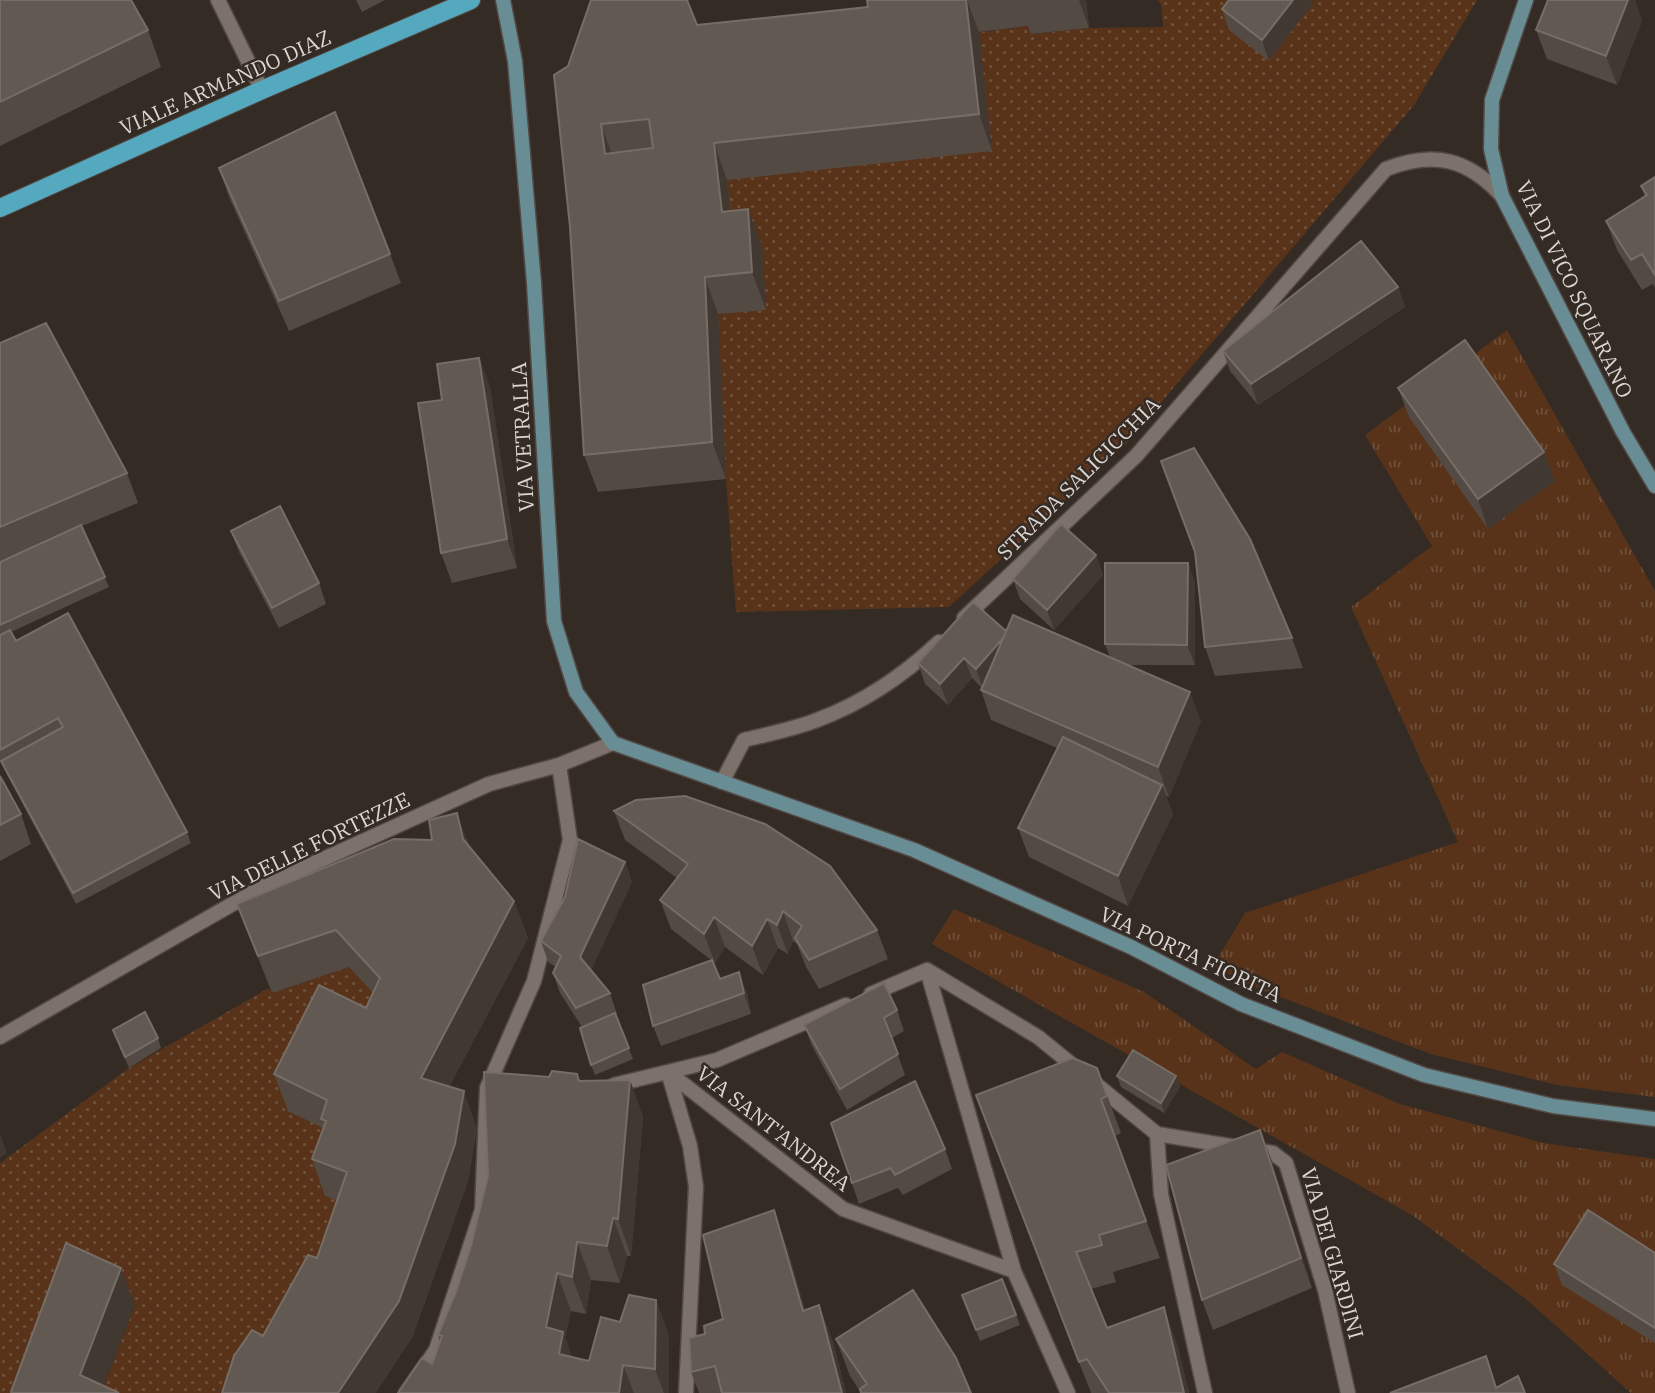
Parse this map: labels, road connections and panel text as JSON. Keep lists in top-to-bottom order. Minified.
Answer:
{"streets":{"main road":["VIALE ARMANDO DIAZ","VIA DI VICO SQUARANO","VIA VETRALLA","VIA PORTA FIORITA"],"street":["STRADA SALICICCHIA","VIA DELLE FORTEZZE","VIA SANT'ANDREA","VIA DEI GIARDINI"]},"crossings":[["VIA DI VICO SQUARANO","STRADA SALICICCHIA"],["VIA VETRALLA","VIA DELLE FORTEZZE"],["STRADA SALICICCHIA","VIA PORTA FIORITA"]]}
